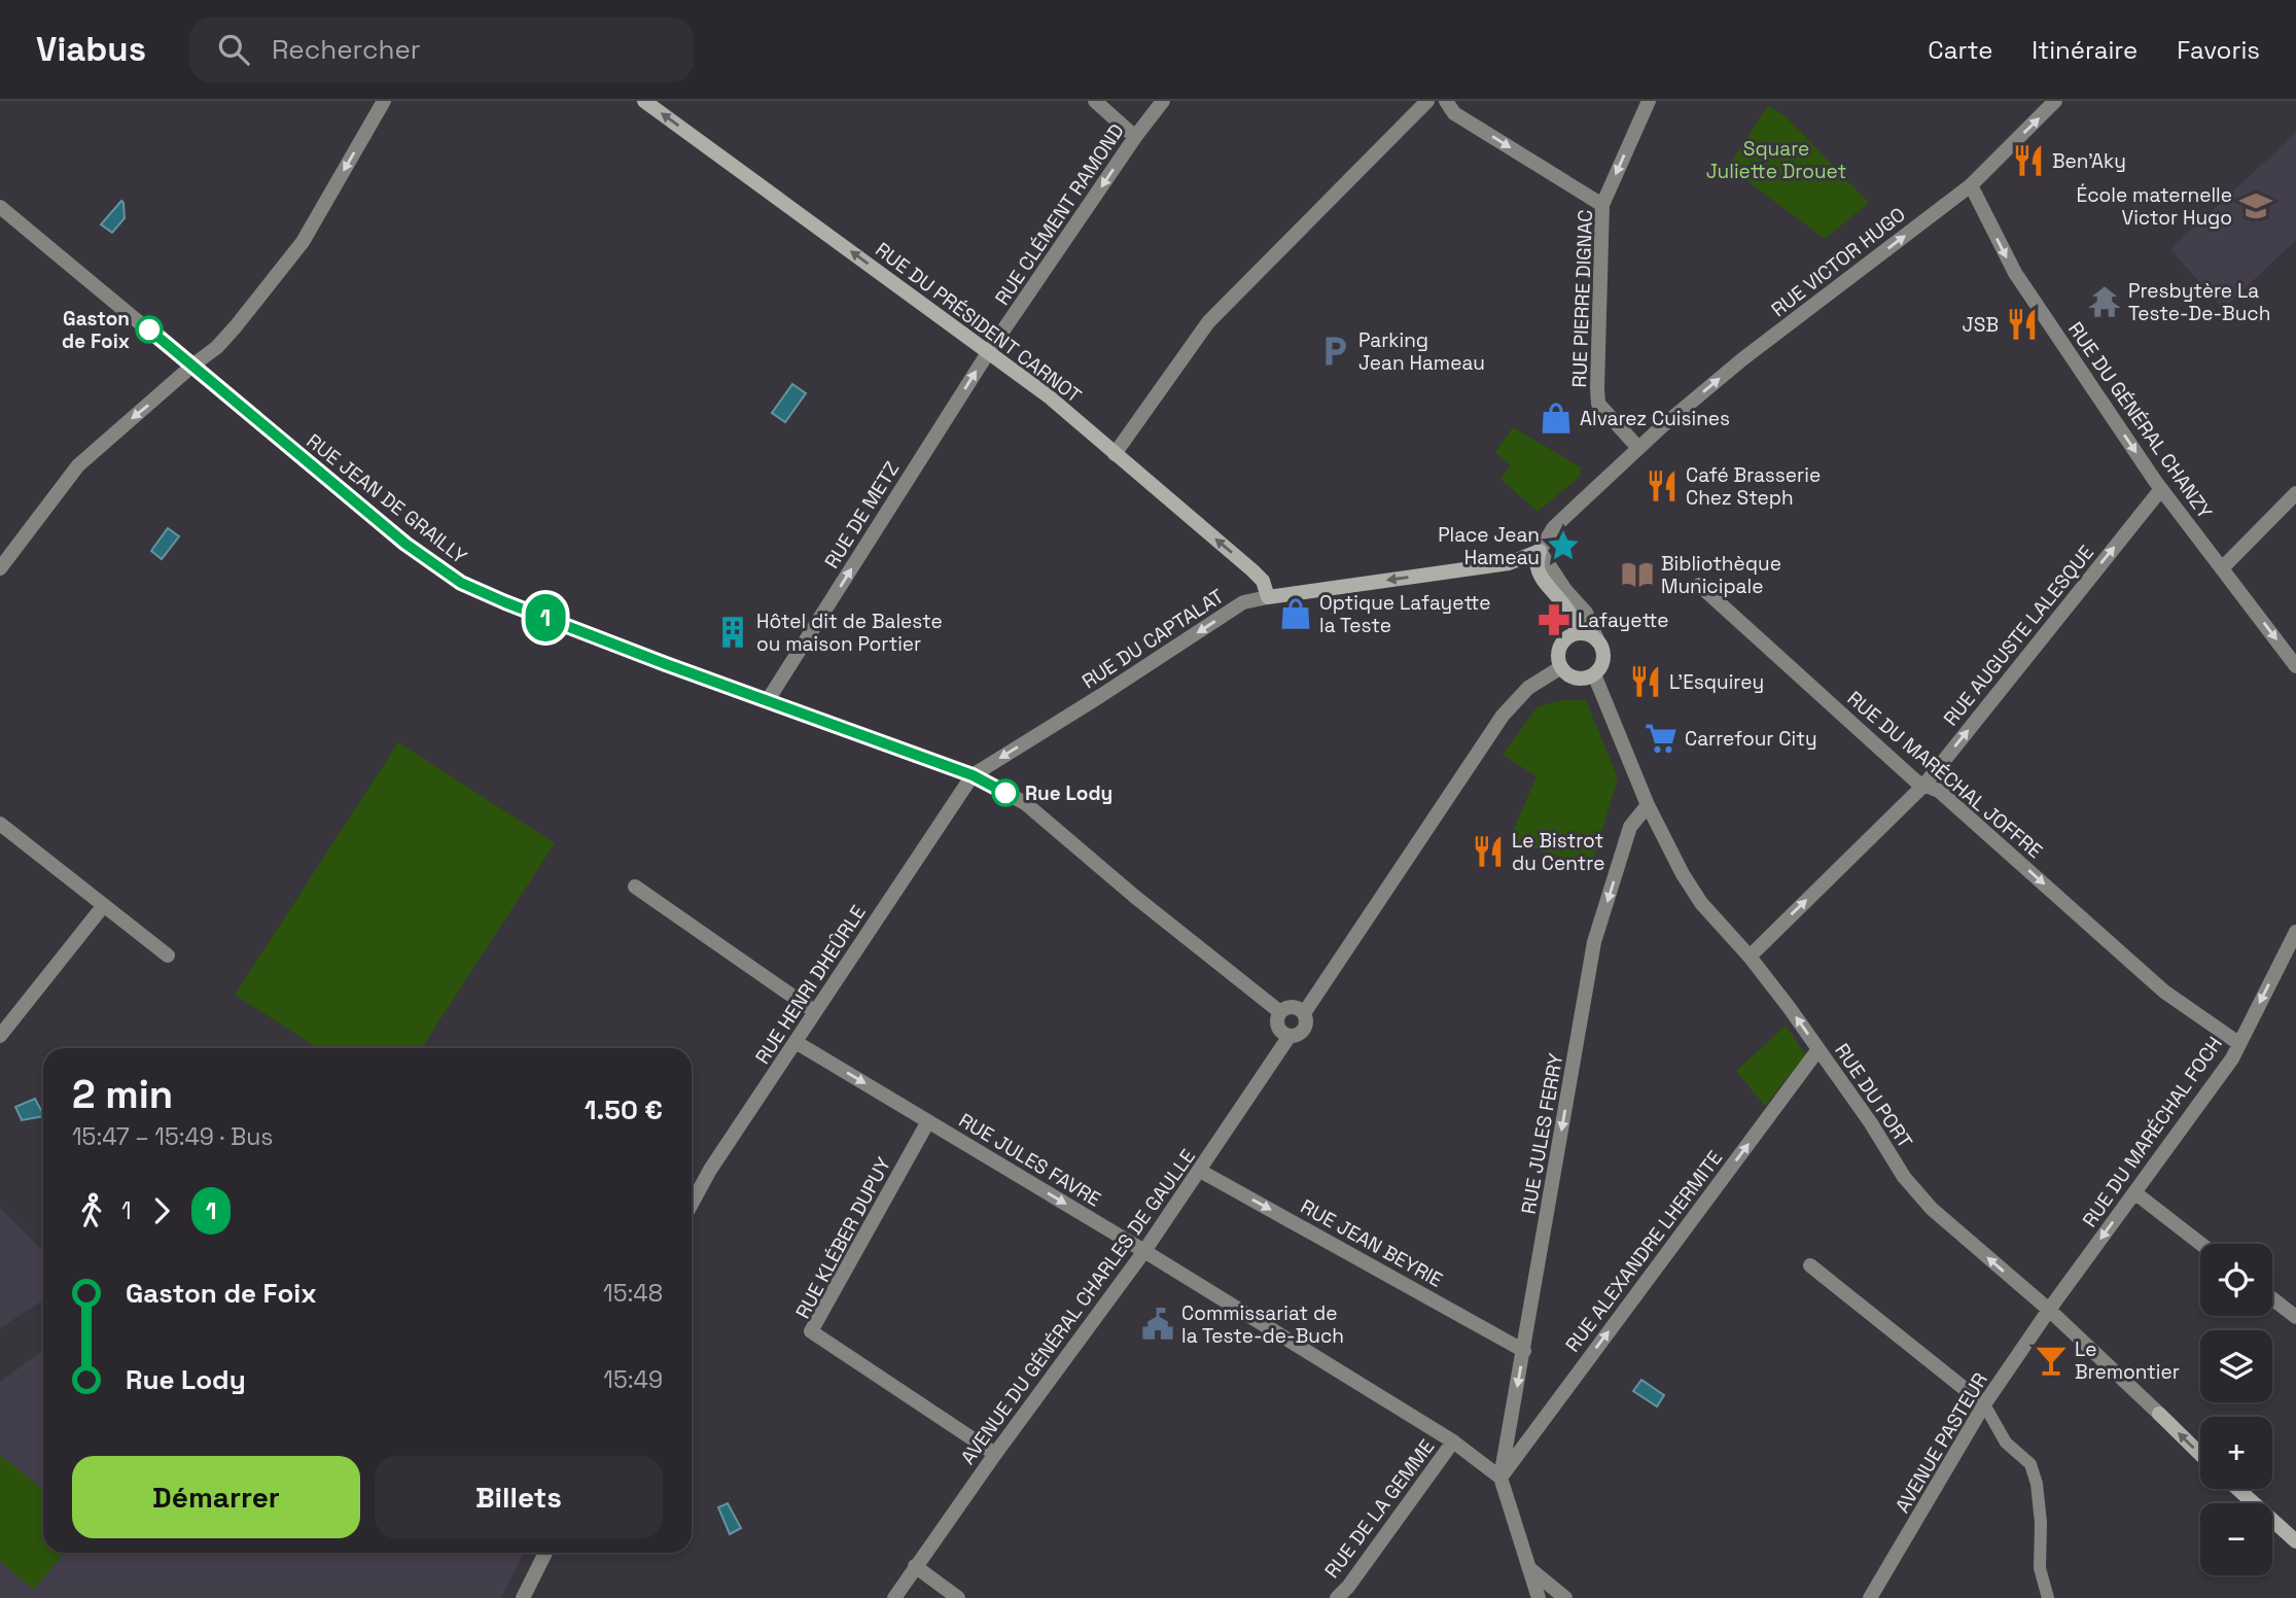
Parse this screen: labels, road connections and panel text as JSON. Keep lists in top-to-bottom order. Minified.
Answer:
{"streets":{"main road":["RUE DU PRÉSIDENT CARNOT","RUE DU CAPTALAT","RUE DU PORT"],"street":["RUE CLÉMENT RAMOND","RUE VICTOR HUGO","RUE PIERRE DIGNAC","RUE DU GÉNÉRAL CHANZY","RUE JEAN DE GRAILLY","RUE DE METZ","RUE AUGUSTE LALESQUE","RUE DU MARÉCHAL JOFFRE","RUE HENRI DHEÛRLE","RUE DU MARÉCHAL FOCH","RUE JULES FERRY","RUE JULES FAVRE","RUE KLÉBER DUPUY","RUE JEAN BEYRIE","RUE ALEXANDRE LHERMITE","AVENUE DU GÉNÉRAL CHARLES DE GAULLE","AVENUE PASTEUR","RUE DE LA GEMME"]},"crossings":[["RUE CLÉMENT RAMOND","RUE DU PRÉSIDENT CARNOT"],["RUE CLÉMENT RAMOND","RUE DE METZ"],["RUE VICTOR HUGO","RUE PIERRE DIGNAC"],["RUE VICTOR HUGO","RUE DU GÉNÉRAL CHANZY"],["RUE DU PRÉSIDENT CARNOT","RUE DE METZ"],["RUE DU PRÉSIDENT CARNOT","RUE DU CAPTALAT"],["RUE DU GÉNÉRAL CHANZY","RUE AUGUSTE LALESQUE"],["RUE JEAN DE GRAILLY","RUE DE METZ"],["RUE JEAN DE GRAILLY","RUE DU CAPTALAT"],["RUE JEAN DE GRAILLY","RUE HENRI DHEÛRLE"],["RUE AUGUSTE LALESQUE","RUE DU MARÉCHAL JOFFRE"],["RUE AUGUSTE LALESQUE","RUE DU PORT"],["RUE DU CAPTALAT","RUE HENRI DHEÛRLE"],["RUE DU MARÉCHAL JOFFRE","RUE DU MARÉCHAL FOCH"],["RUE HENRI DHEÛRLE","RUE JULES FAVRE"],["RUE DU PORT","RUE DU MARÉCHAL FOCH"],["RUE DU PORT","RUE JULES FERRY"],["RUE DU PORT","RUE ALEXANDRE LHERMITE"],["RUE DU PORT","AVENUE PASTEUR"],["RUE DU MARÉCHAL FOCH","AVENUE PASTEUR"],["RUE JULES FERRY","RUE JULES FAVRE"],["RUE JULES FERRY","RUE JEAN BEYRIE"],["RUE JULES FERRY","RUE ALEXANDRE LHERMITE"],["RUE JULES FAVRE","RUE KLÉBER DUPUY"],["RUE JULES FAVRE","RUE ALEXANDRE LHERMITE"],["RUE JULES FAVRE","AVENUE DU GÉNÉRAL CHARLES DE GAULLE"],["RUE JULES FAVRE","RUE DE LA GEMME"],["RUE KLÉBER DUPUY","AVENUE DU GÉNÉRAL CHARLES DE GAULLE"],["RUE JEAN BEYRIE","AVENUE DU GÉNÉRAL CHARLES DE GAULLE"]],"one_way":["RUE CLÉMENT RAMOND","RUE VICTOR HUGO","RUE DU PRÉSIDENT CARNOT","RUE DU GÉNÉRAL CHANZY","RUE DE METZ","RUE AUGUSTE LALESQUE","RUE DU CAPTALAT","RUE DU MARÉCHAL JOFFRE","RUE DU MARÉCHAL FOCH","RUE JULES FERRY","RUE JULES FAVRE","RUE JEAN BEYRIE","RUE ALEXANDRE LHERMITE"],"parks":["Square Juliette Drouet"],"places":{"restaurant":["Ben'Aky","JSB","Café Brasserie Chez Steph","L'Esquirey","Le Bistrot du Centre"],"school or university":["École maternelle Victor Hugo"],"temple":["Presbytère La Teste-De-Buch"],"other":["Gaston de Foix","Rue Lody"],"parking":["Parking Jean Hameau"],"shop":["Alvarez Cuisines","Optique Lafayette la Teste"],"place":["Place Jean Hameau"],"library":["Bibliothèque Municipale"],"pharmacy":["Lafayette"],"building":["Hôtel dit de Baleste ou maison Portier"],"supermarket":["Carrefour City"],"public building":["Commissariat de la Teste-de-Buch"],"bar":["Le Bremontier"]},"lines":["bus line 1"],"page":{"header":"Viabus","search":"Rechercher","nav":["Carte","Itinéraire","Favoris"],"on_map":"1","heading":["2 min","15:47 – 15:49 · Bus","1.50 €"],"legs":["1","1"],"map_buttons":["+","−"],"list":[{"name":"Gaston de Foix","value":"15:48"},{"name":"Rue Lody","value":"15:49"}],"buttons":["Démarrer","Billets"]}}
